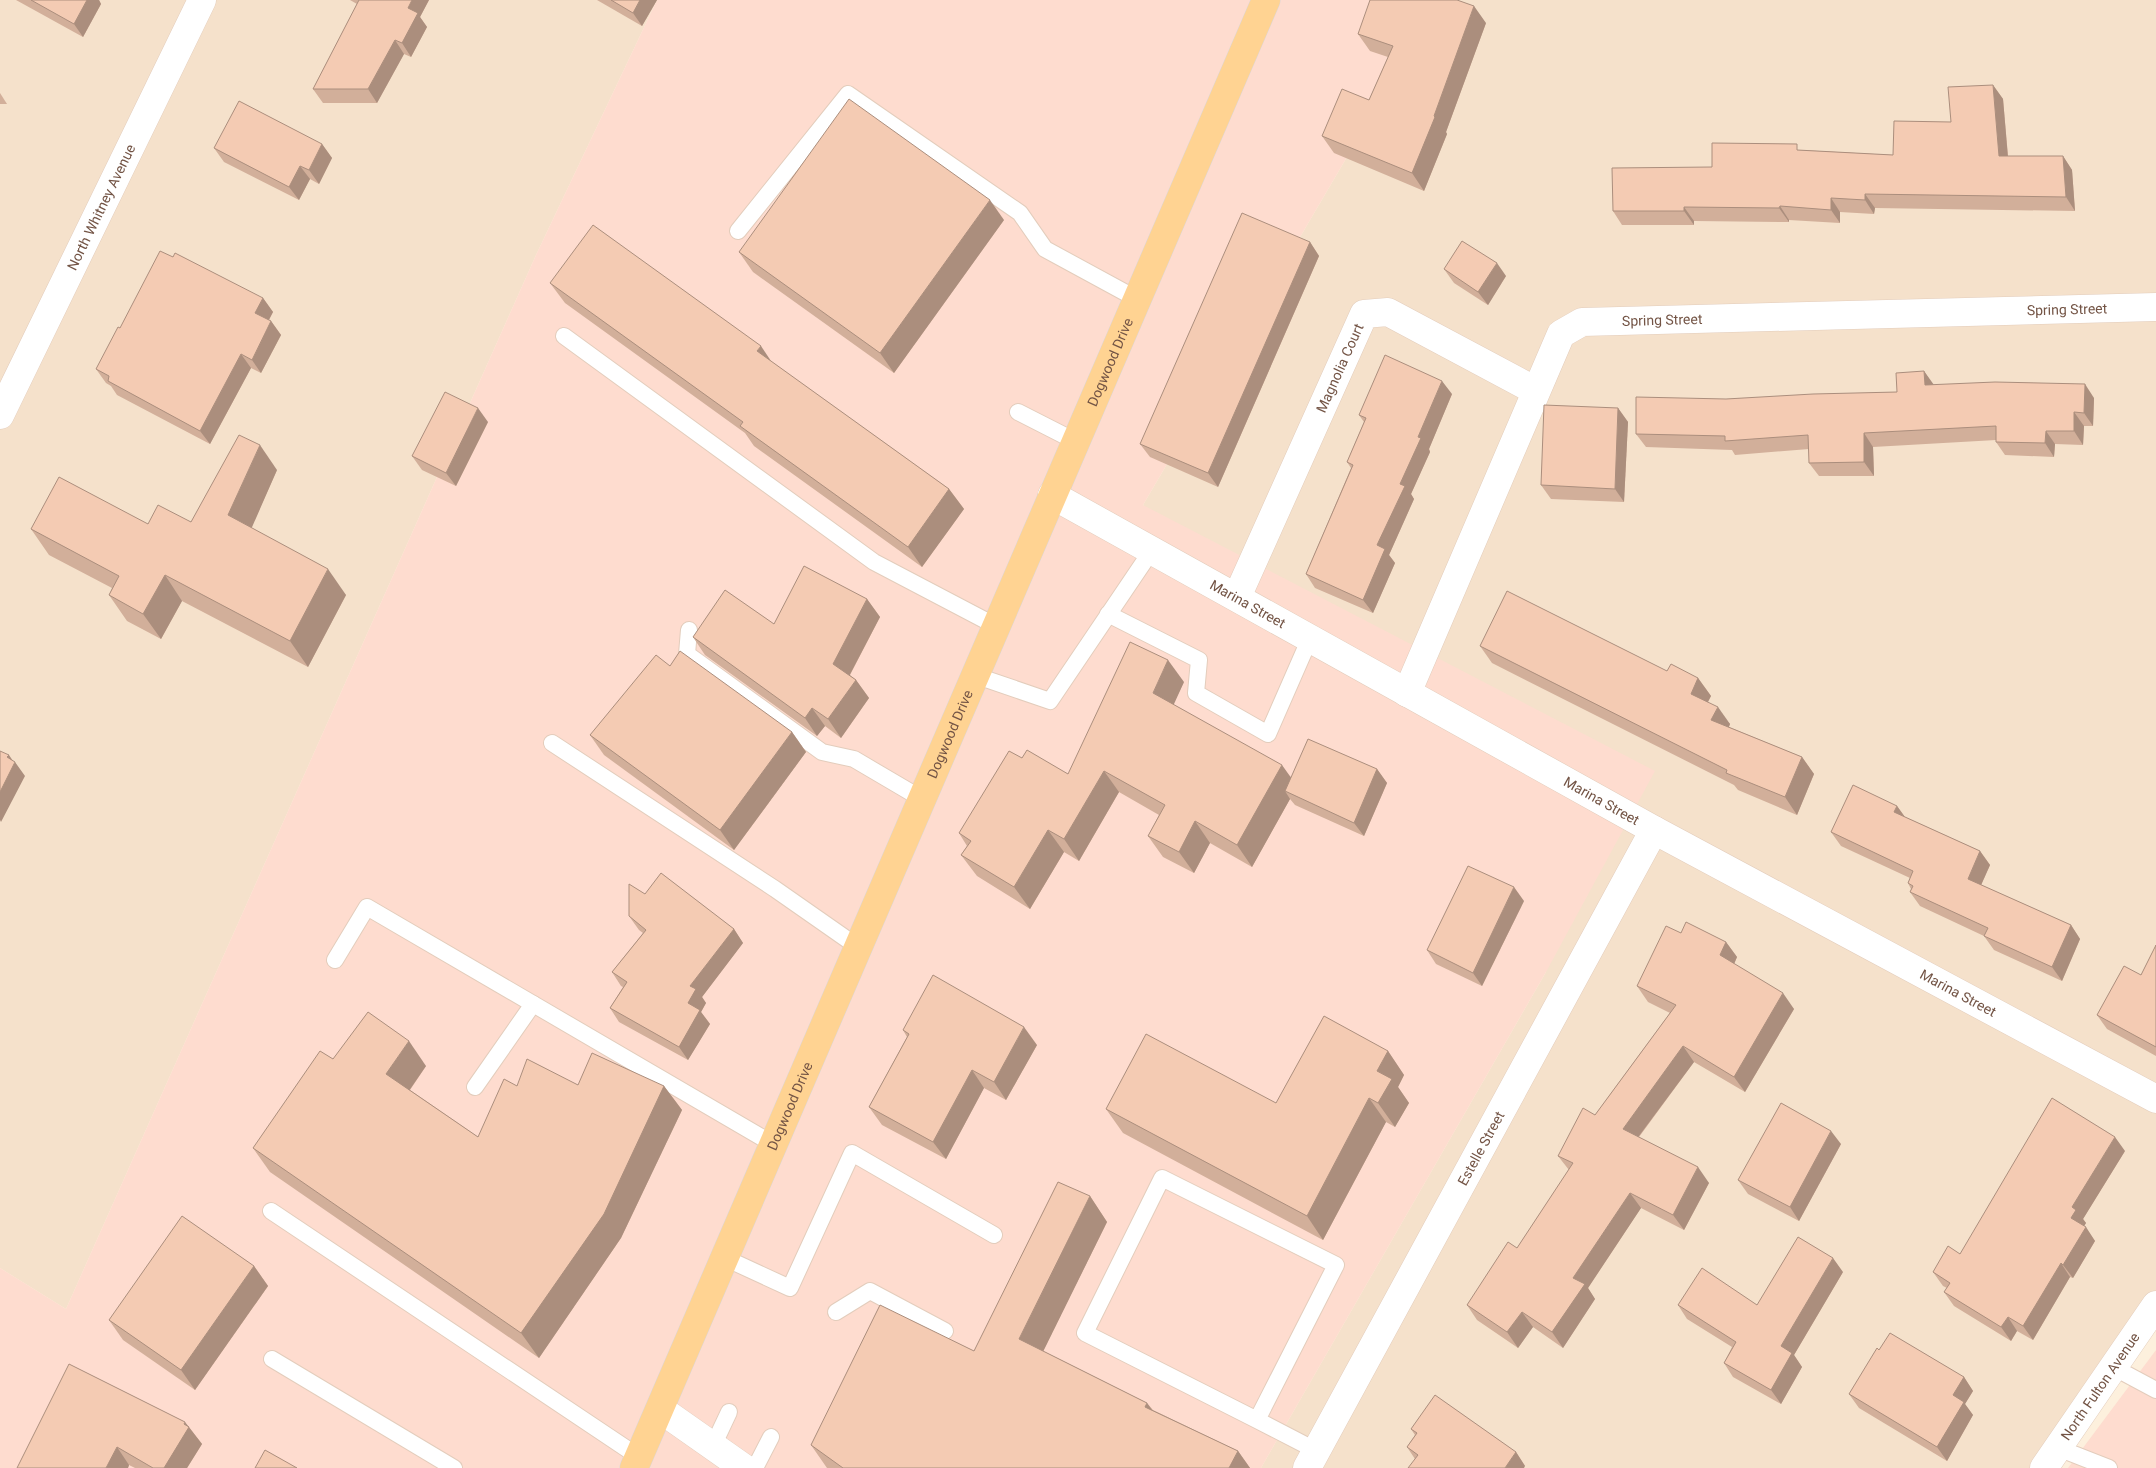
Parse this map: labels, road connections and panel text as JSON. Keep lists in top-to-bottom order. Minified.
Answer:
{"streets":{"main road":["Dogwood Drive"],"street":["North Whitney Avenue","Spring Street","Magnolia Court","Marina Street","Estelle Street","North Fulton Avenue"]},"crossings":[["Spring Street","Magnolia Court"],["Spring Street","Marina Street"],["Dogwood Drive","Marina Street"],["Magnolia Court","Marina Street"],["Marina Street","Estelle Street"]]}
